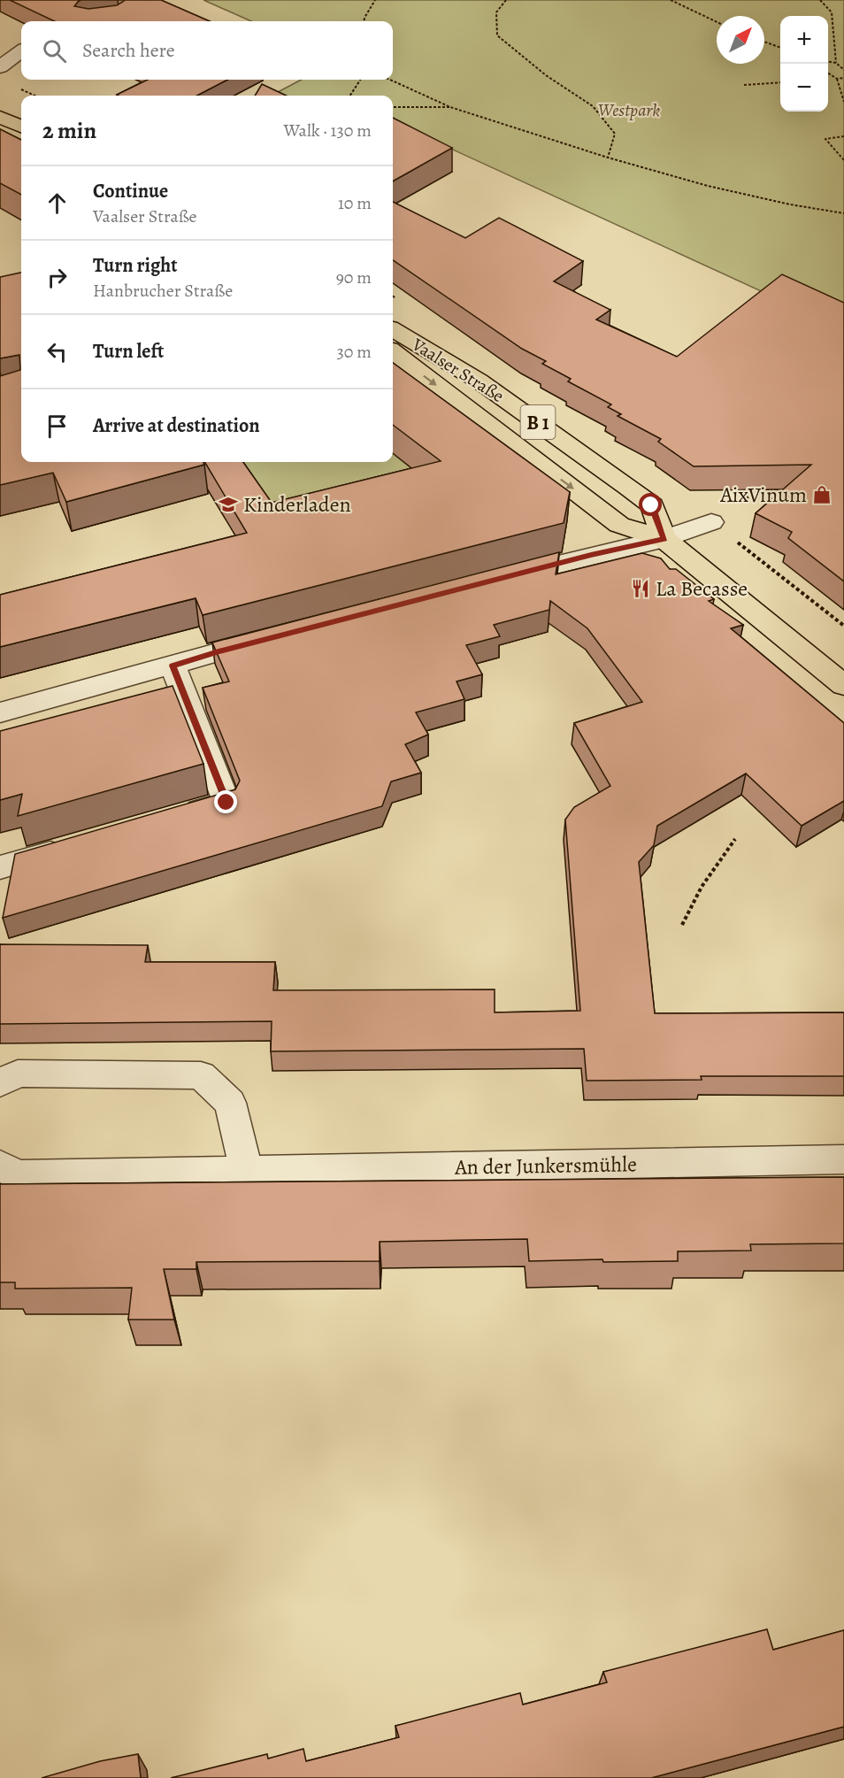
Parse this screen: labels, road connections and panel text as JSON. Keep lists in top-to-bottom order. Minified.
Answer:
{"streets":{"main road":["Vaalser Straße","B 1"],"street":["An der Junkersmühle"]},"parks":["Westpark"],"places":{"shop":["AixVinum"],"school or university":["Kinderladen"],"restaurant":["La Becasse"]},"north":"top right","page":{"map_buttons":["+","−"],"search":"Search here","heading":["2 min","Walk · 130 m"],"list":[["Continue","Vaalser Straße","10 m"],["Turn right","Hanbrucher Straße","90 m"],["Turn left","30 m"],"Arrive at destination"]}}
